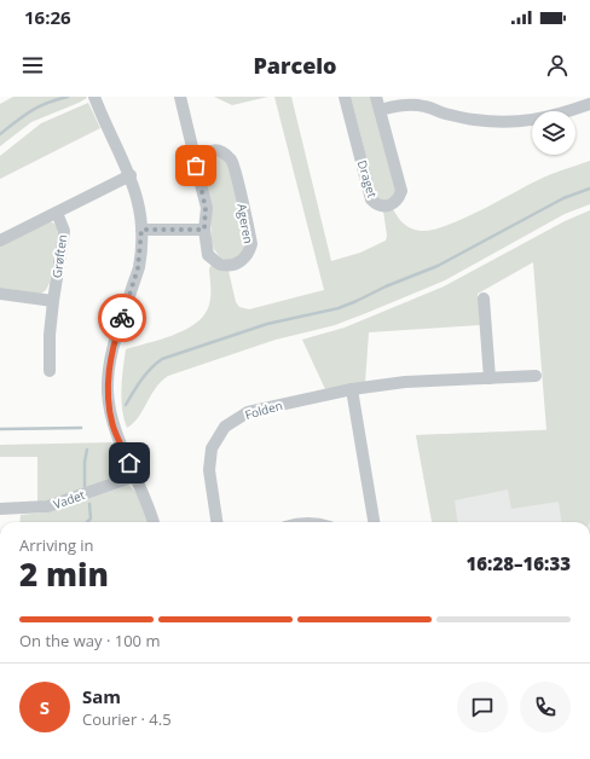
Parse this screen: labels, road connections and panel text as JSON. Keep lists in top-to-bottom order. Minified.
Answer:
{"streets":{"street":["Draget","Ageren","Grøften","Folden","Vadet"]},"page":{"status":"16:26","header":"Parcelo","heading":["2 min","Arriving in","16:28–16:33"],"panel":["Sam","Courier · 4.5"],"bar":"On the way · 100 m","round":"S"}}
